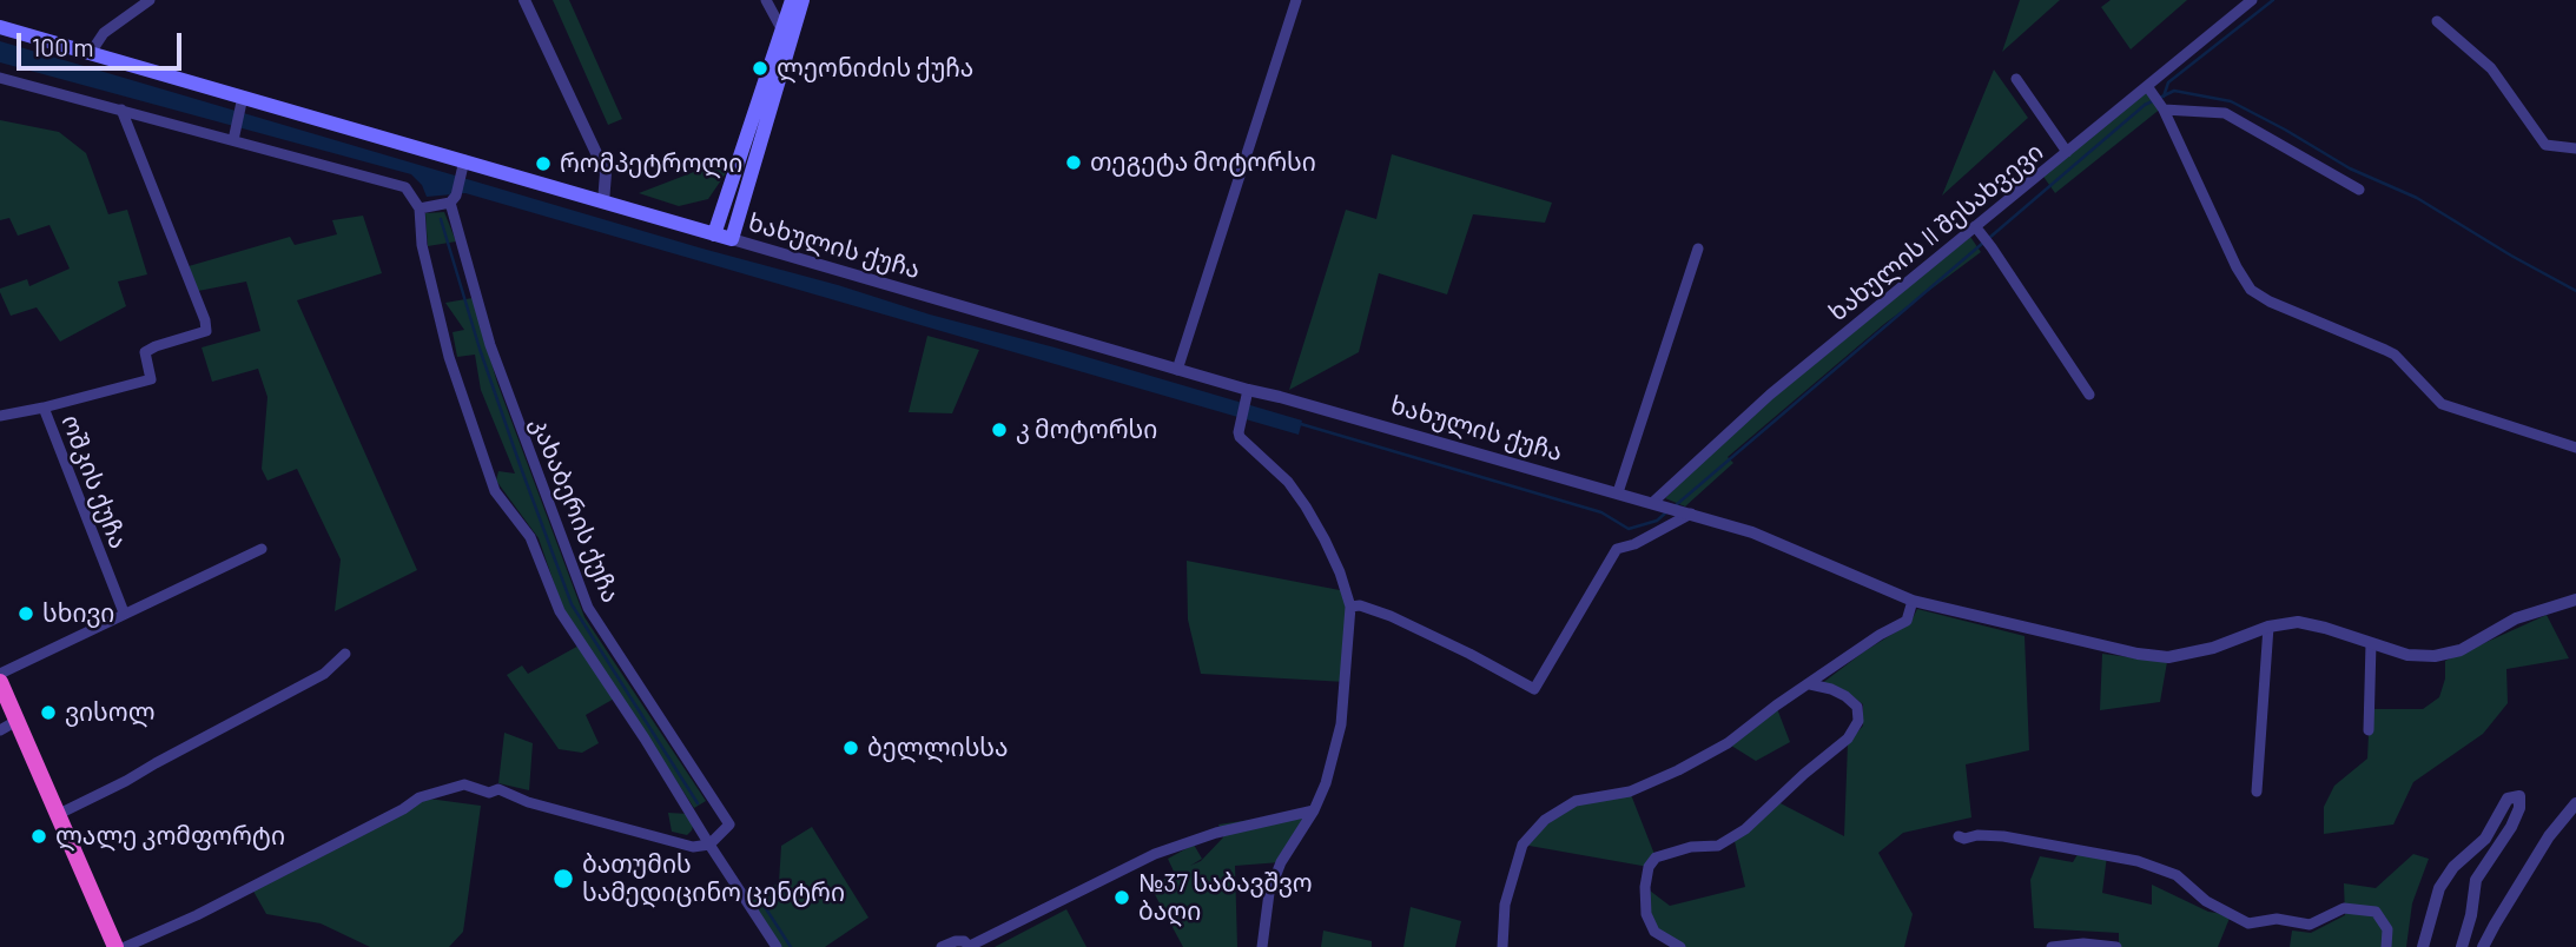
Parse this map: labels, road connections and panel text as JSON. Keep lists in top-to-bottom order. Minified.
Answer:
{"streets":{"main road":["ხახულის ქუჩა"],"street":["ხახულის II შესახვევი","ოშკის ქუჩა","კახაბერის ქუჩა"]},"crossings":[["ხახულის II შესახვევი","ხახულის ქუჩა"]],"places":["ლეონიძის ქუჩა","თეგეტა მოტორსი","რომპეტროლი","კ მოტორსი","სხივი","ვისოლ","ბელლისსა","ლალე კომფორტი","ბათუმის სამედიცინო ცენტრი","№37 საბავშვო ბაღი"],"scale_bar":"100 m"}
